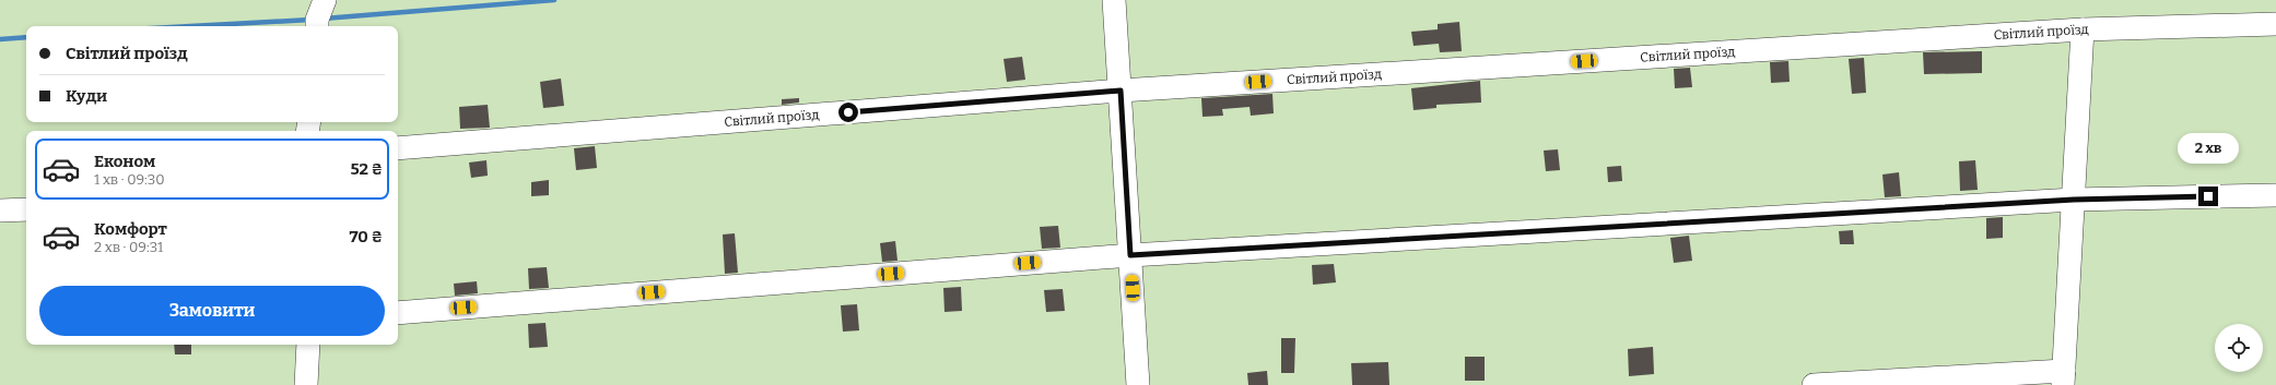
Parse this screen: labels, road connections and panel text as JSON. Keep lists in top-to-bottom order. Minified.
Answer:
{"streets":{"street":["Світлий проїзд"]},"page":{"banner":["Світлий проїзд","Куди"],"bubble":"2 хв","list":[{"name":"Економ","note":"1 хв · 09:30","value":"52 ₴"},{"name":"Комфорт","note":"2 хв · 09:31","value":"70 ₴"}],"buttons":"Замовити"}}
